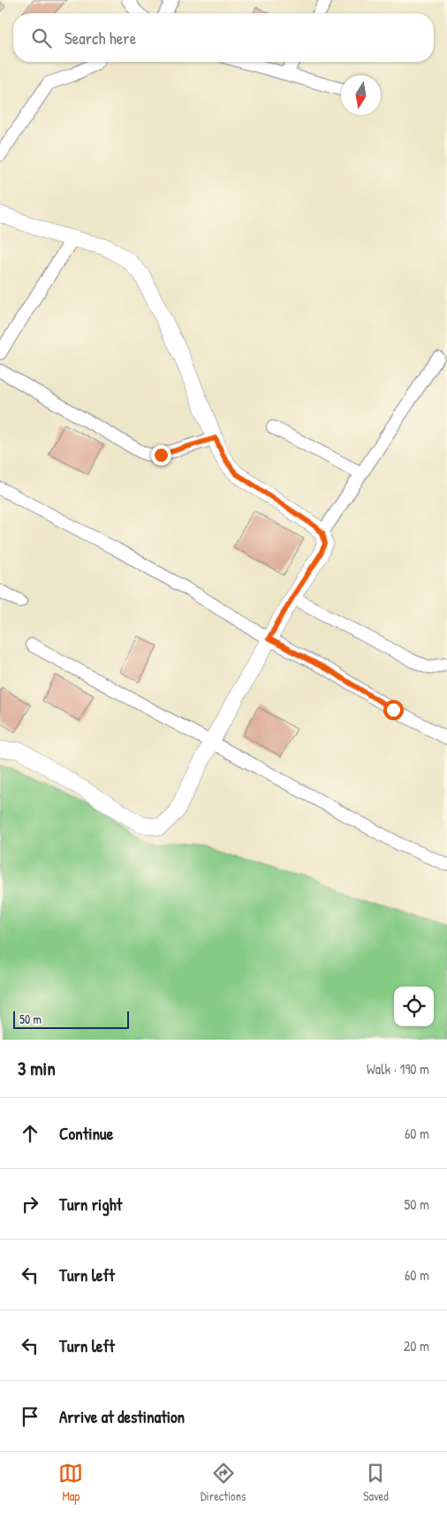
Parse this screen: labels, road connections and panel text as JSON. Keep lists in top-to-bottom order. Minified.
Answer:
{"scale_bar":"50 m","north":"bottom","page":{"search":"Search here","scale":"50 m","heading":["3 min","Walk · 190 m"],"list":[["Continue","60 m"],["Turn right","50 m"],["Turn left","60 m"],["Turn left","20 m"],"Arrive at destination"],"nav":["Map","Directions","Saved"]}}
